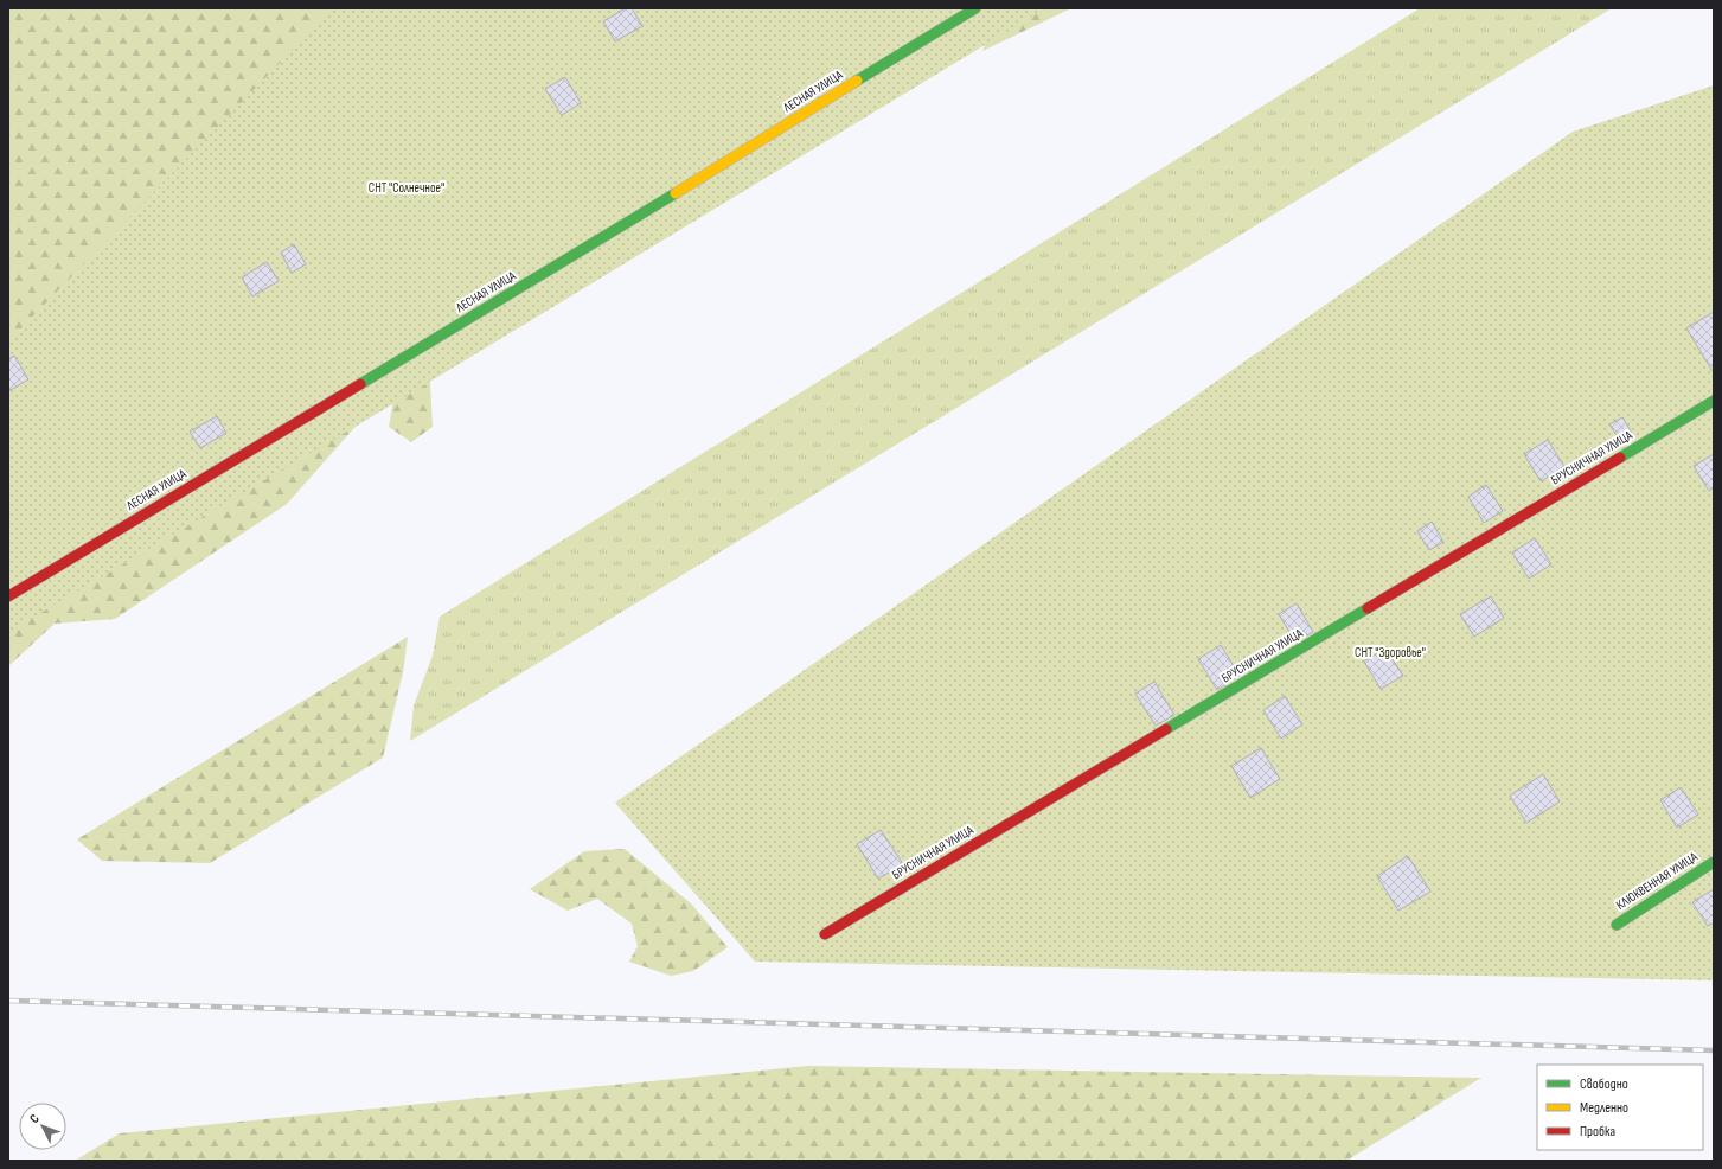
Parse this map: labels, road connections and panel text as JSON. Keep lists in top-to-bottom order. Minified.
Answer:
{"streets":{"street":["ЛЕСНАЯ УЛИЦА","БРУСНИЧНАЯ УЛИЦА","КЛЮКВЕННАЯ УЛИЦА"]},"parks":["СНТ \"Солнечное\"","СНТ \"Здоровье\""],"legend":["Свободно","Медленно","Пробка"],"north":"top left"}
